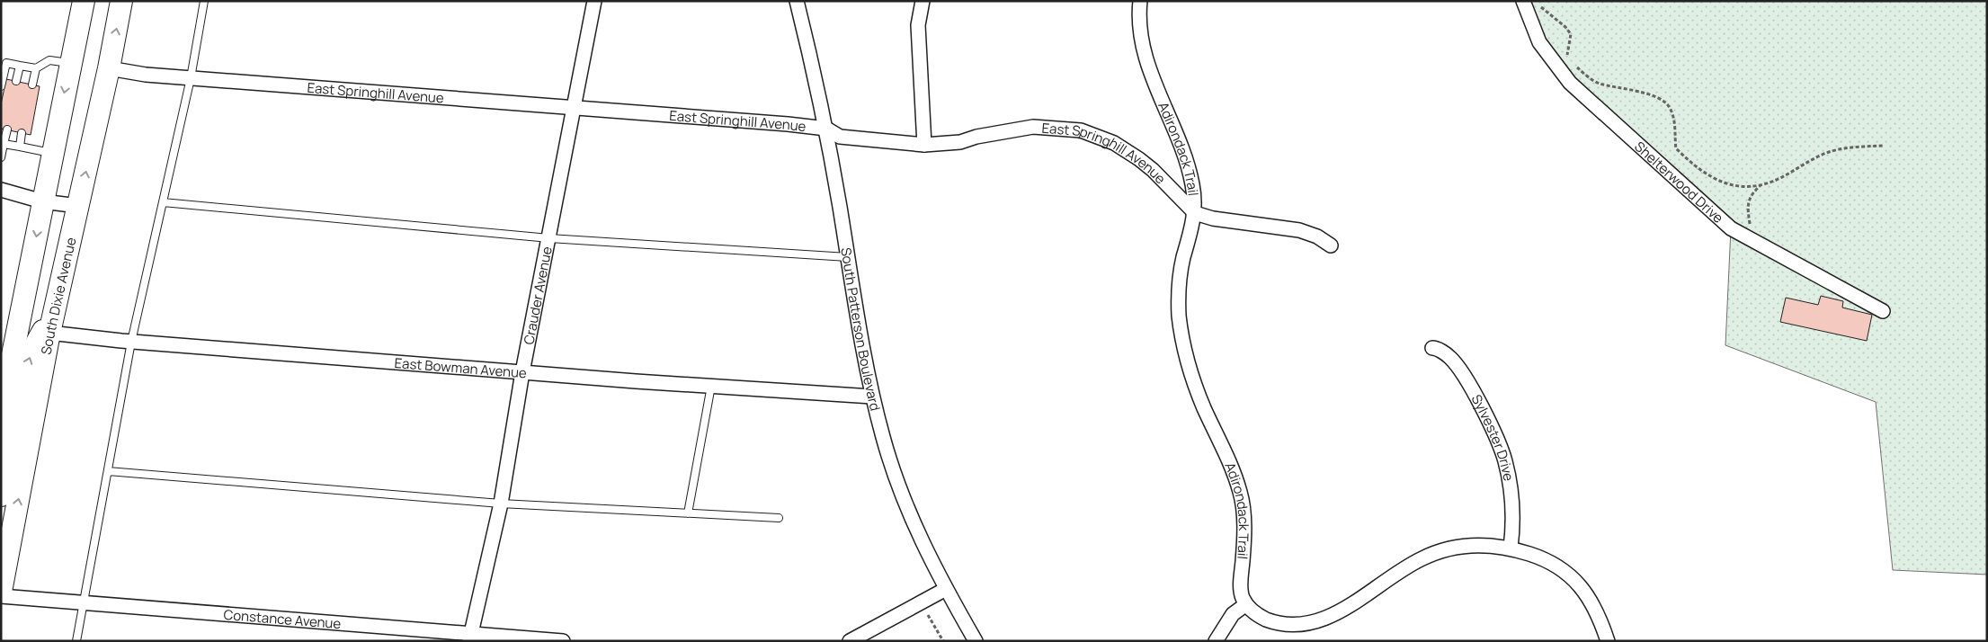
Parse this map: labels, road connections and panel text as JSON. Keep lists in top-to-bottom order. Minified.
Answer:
{"streets":{"main road":["South Dixie Avenue"],"street":["East Springhill Avenue","Adirondack Trail","Shelterwood Drive","Crauder Avenue","South Patterson Boulevard","East Bowman Avenue","Sylvester Drive","Constance Avenue"]},"crossings":[["East Springhill Avenue","Adirondack Trail"],["East Springhill Avenue","Crauder Avenue"],["East Springhill Avenue","South Dixie Avenue"],["East Springhill Avenue","South Patterson Boulevard"],["Crauder Avenue","East Bowman Avenue"],["Crauder Avenue","Constance Avenue"],["South Dixie Avenue","East Bowman Avenue"],["South Patterson Boulevard","East Bowman Avenue"]]}
